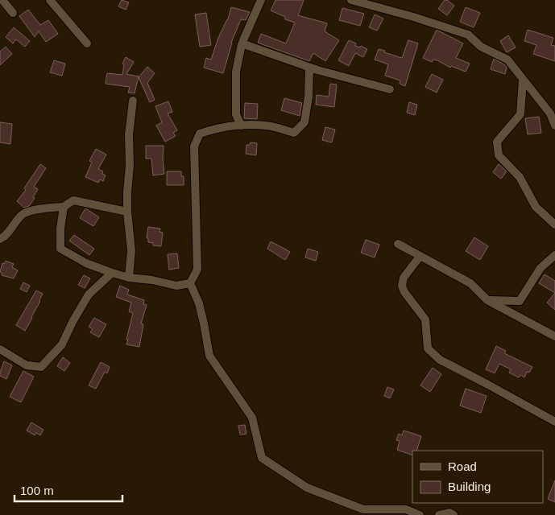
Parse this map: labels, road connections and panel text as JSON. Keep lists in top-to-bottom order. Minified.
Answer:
{"legend":["Road","Building"],"scale_bar":"100 m"}
